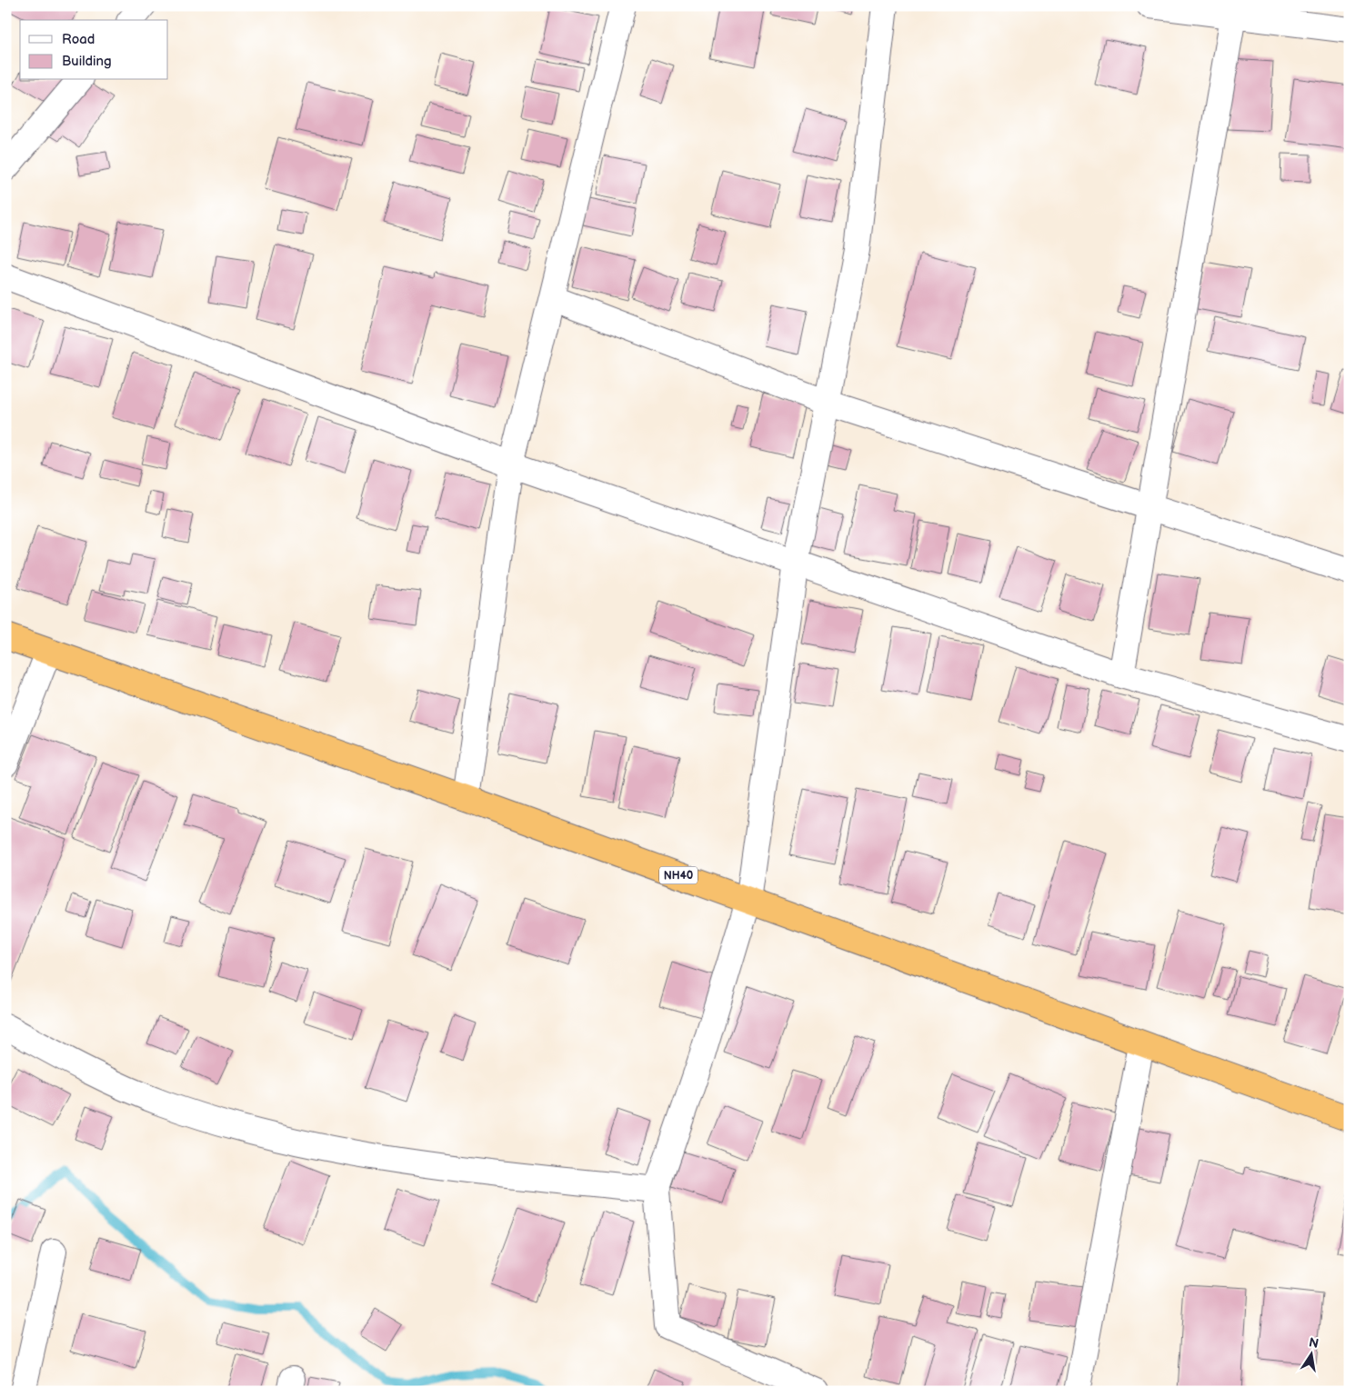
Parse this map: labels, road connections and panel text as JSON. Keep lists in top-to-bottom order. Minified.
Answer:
{"streets":{"highway":["NH40"]},"legend":["Road","Building"],"north":"top"}
